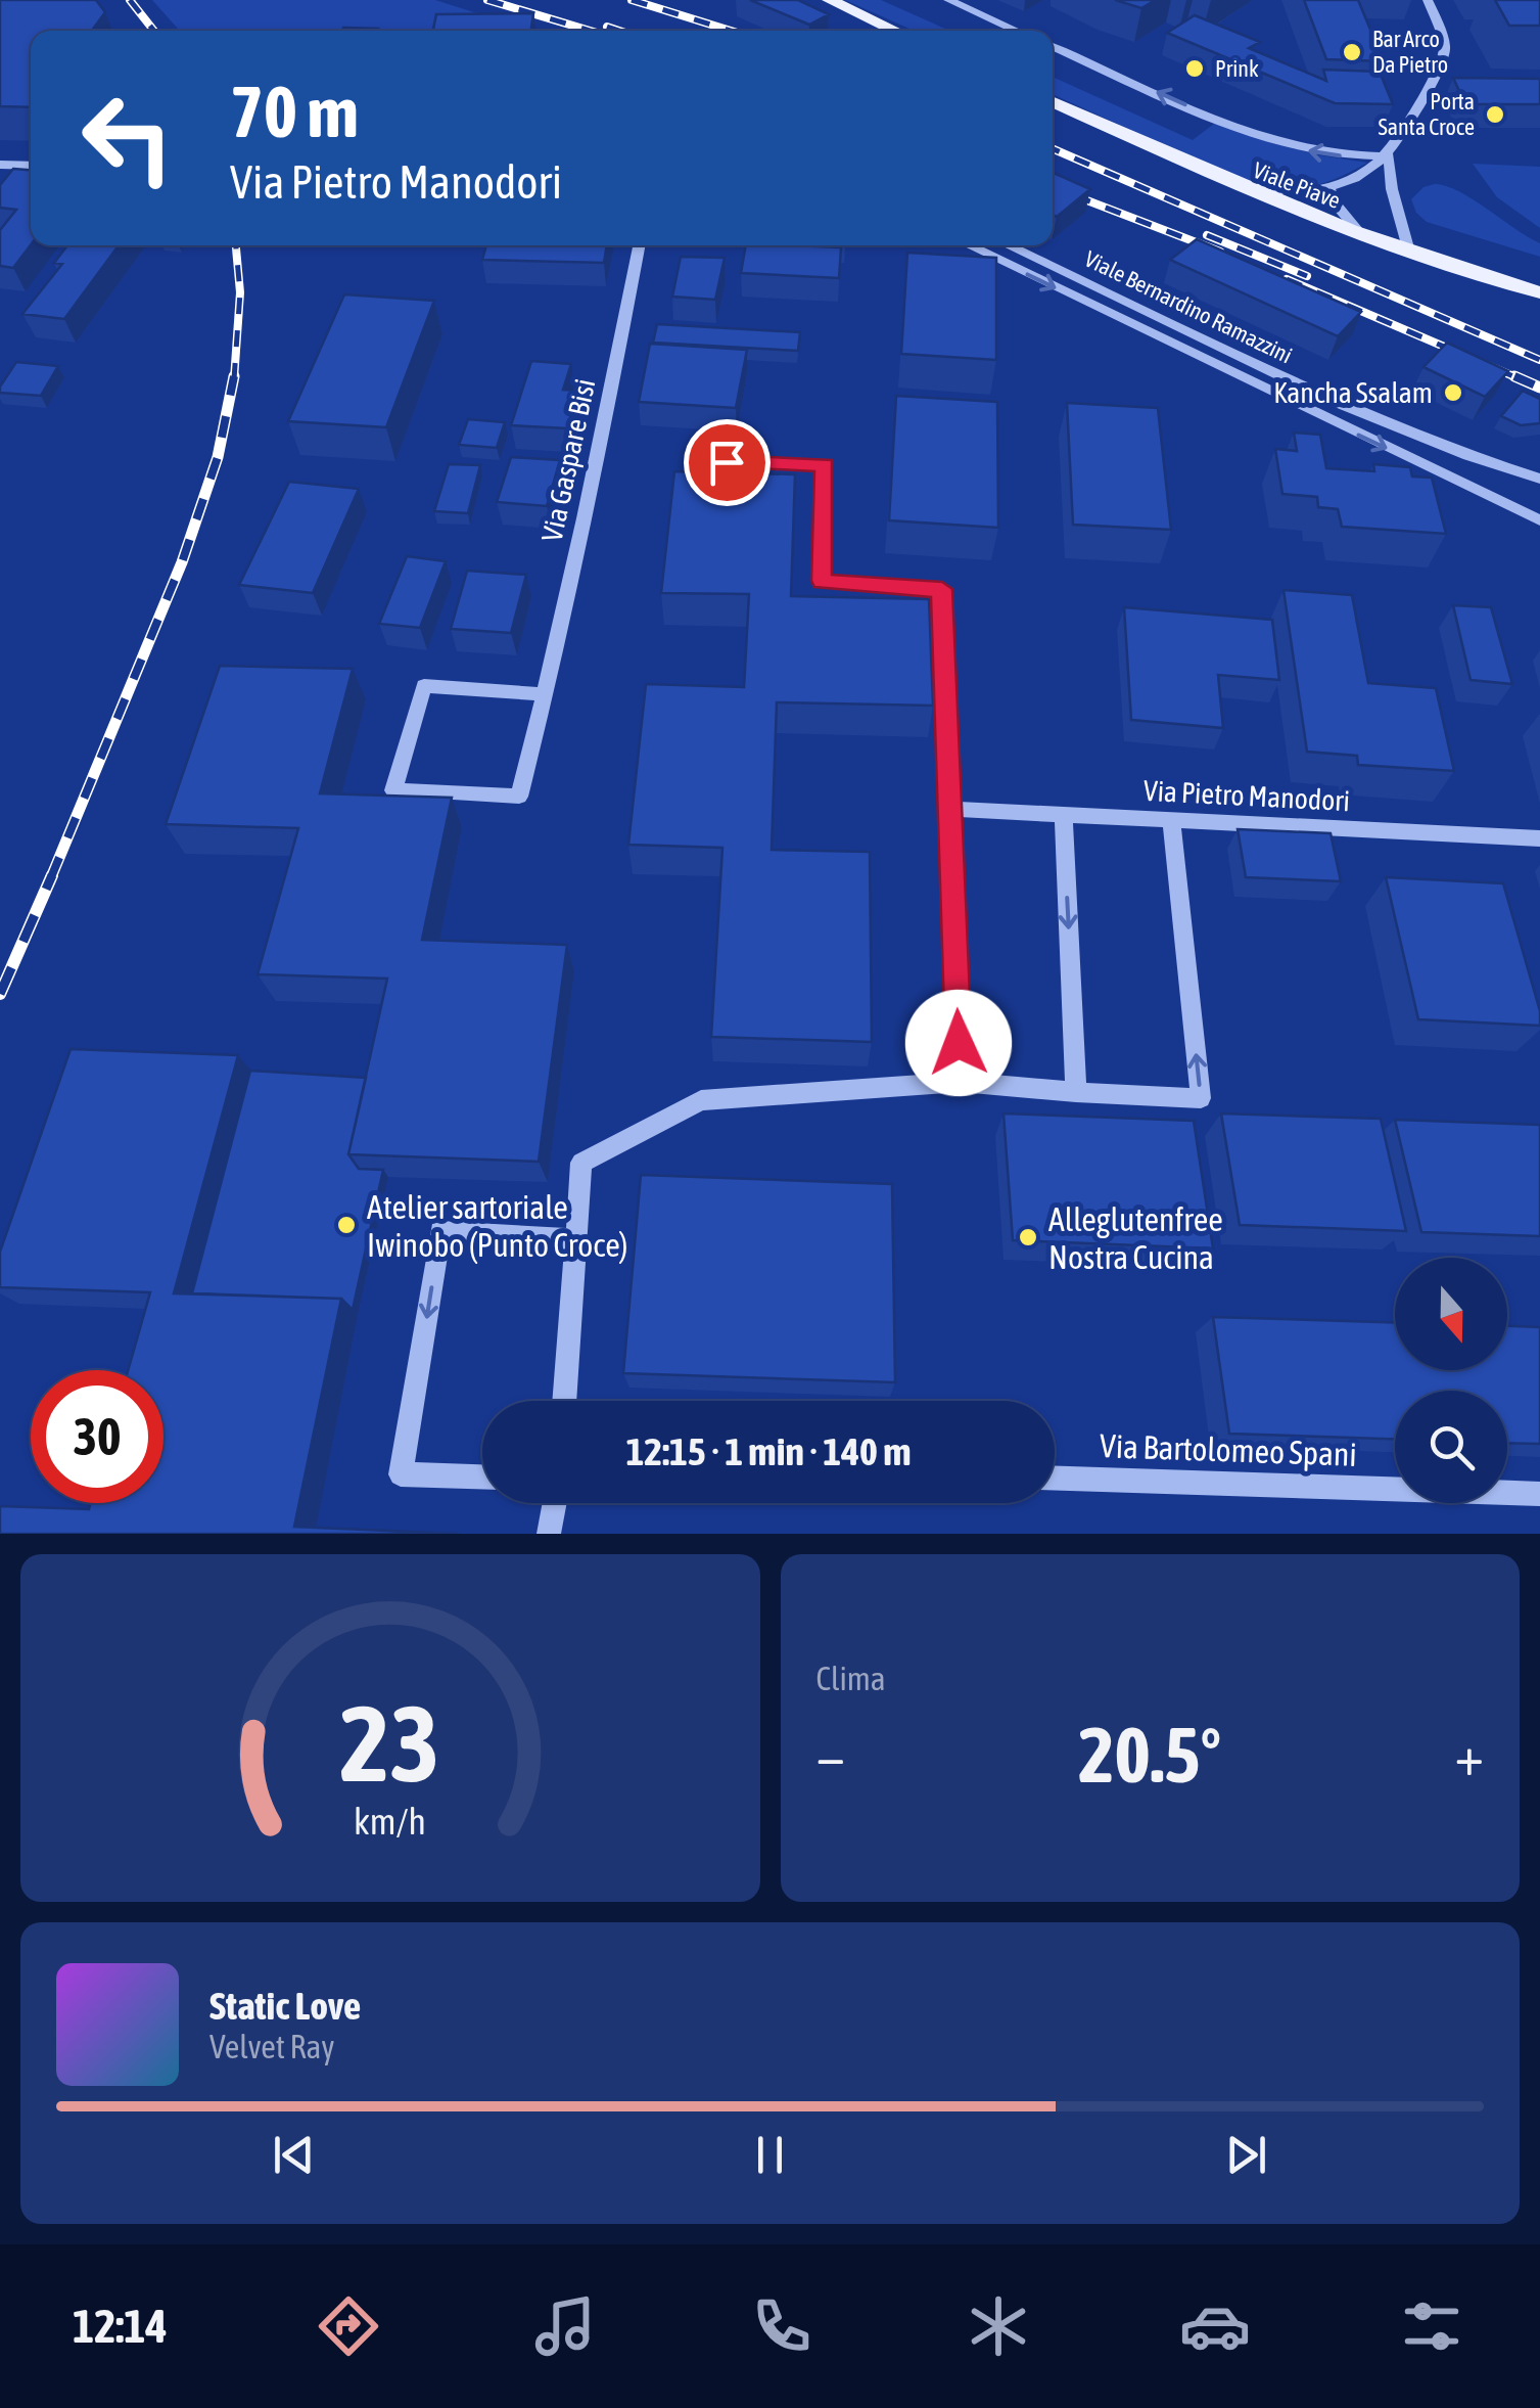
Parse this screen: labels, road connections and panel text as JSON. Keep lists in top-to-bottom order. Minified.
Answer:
{"streets":{"main road":["Viale Piave"],"street":["Viale Bernardino Ramazzini","Via Gaspare Bisi","Via Pietro Manodori","Via Bartolomeo Spani"]},"places":["Bar Arco Da Pietro","Prink","Porta Santa Croce","Kancha Ssalam","Atelier sartoriale Iwinobo (Punto Croce)","Alleglutenfree Nostra Cucina"],"north":"bottom","page":{"turn":["70 m","Via Pietro Manodori"],"limit":"30","trip":"12:15 · 1 min · 140 m","tile":"Clima","heat":["−","20.5°","+"],"song":["Static Love","Velvet Ray"],"tabs":"12:14","gauge":["23","km/h"]}}
